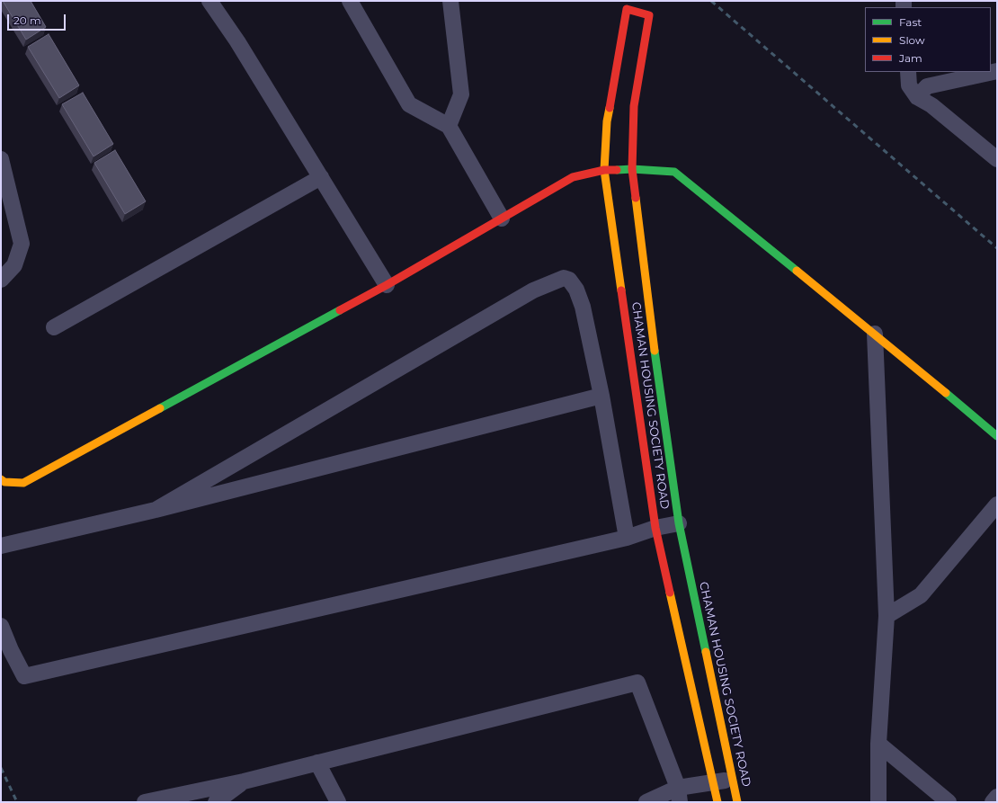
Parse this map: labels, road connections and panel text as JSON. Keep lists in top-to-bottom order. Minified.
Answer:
{"streets":{"street":["CHAMAN HOUSING SOCIETY ROAD"]},"legend":["Fast","Slow","Jam"],"scale_bar":"20 m"}
